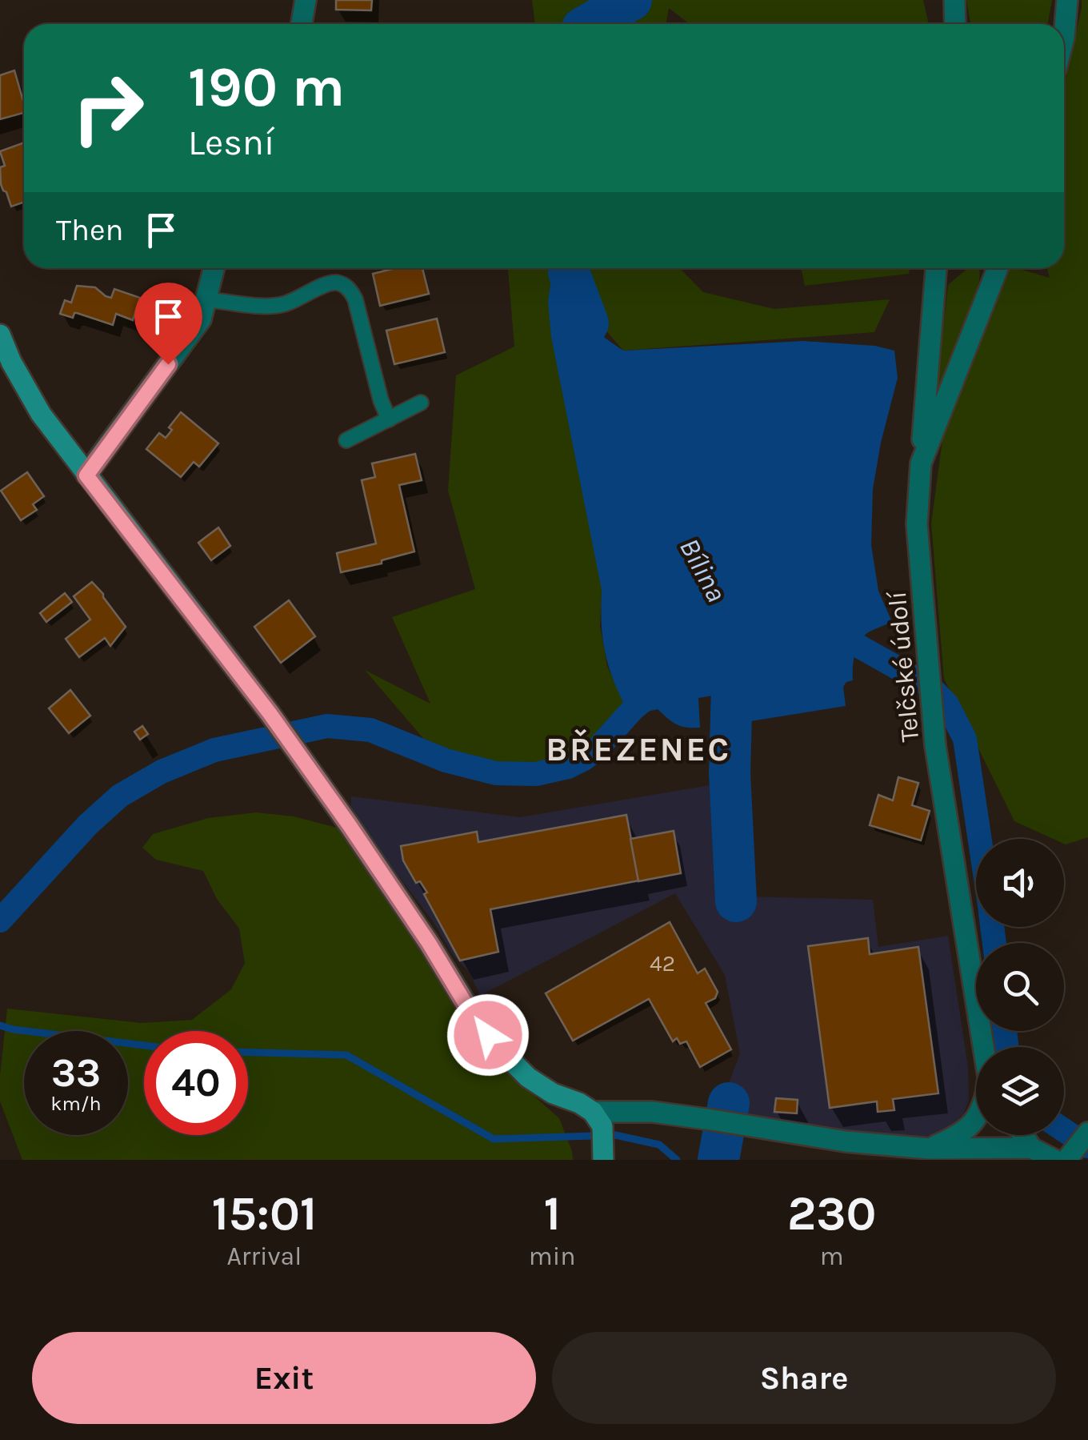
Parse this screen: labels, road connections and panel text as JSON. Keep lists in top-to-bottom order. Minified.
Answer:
{"streets":{"street":["Telčské údolí"]},"districts":["BŘEZENEC"],"water":["Bílina"],"house_numbers":["42"],"page":{"turn":["190 m","Lesní"],"then":"Then","speed":"33 km/h","limit":"40","eta":["15:01","Arrival","1","min","230","m"],"buttons":["Exit","Share"]}}
